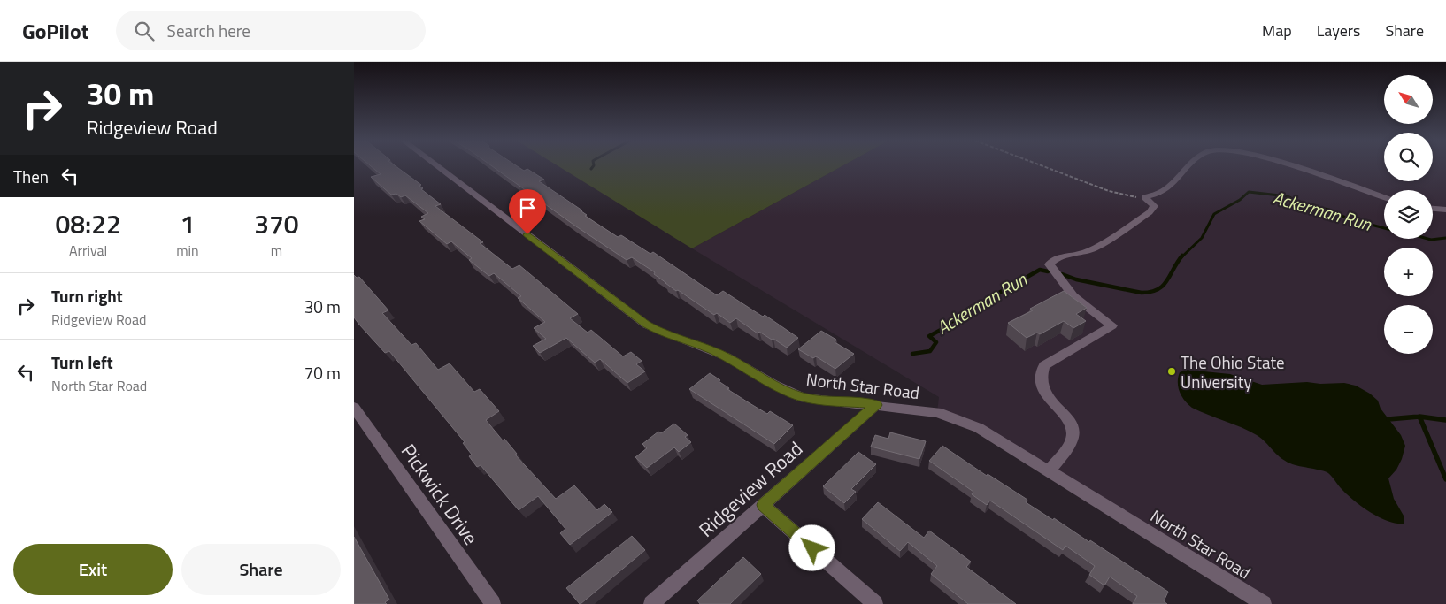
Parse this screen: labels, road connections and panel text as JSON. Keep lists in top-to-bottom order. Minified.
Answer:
{"streets":{"street":["North Star Road","Ridgeview Road","Pickwick Drive"]},"crossings":[["North Star Road","Ridgeview Road"]],"water":["Ackerman Run"],"places":["The Ohio State University"],"north":"top left","page":{"header":"GoPilot","search":"Search here","nav":["Map","Layers","Share"],"turn":["30 m","Ridgeview Road"],"map_buttons":["+","−"],"then":"Then","eta":["08:22","Arrival","1","min","370","m"],"list":[{"name":"Turn right","note":"Ridgeview Road","value":"30 m"},{"name":"Turn left","note":"North Star Road","value":"70 m"}],"buttons":["Exit","Share"]}}
